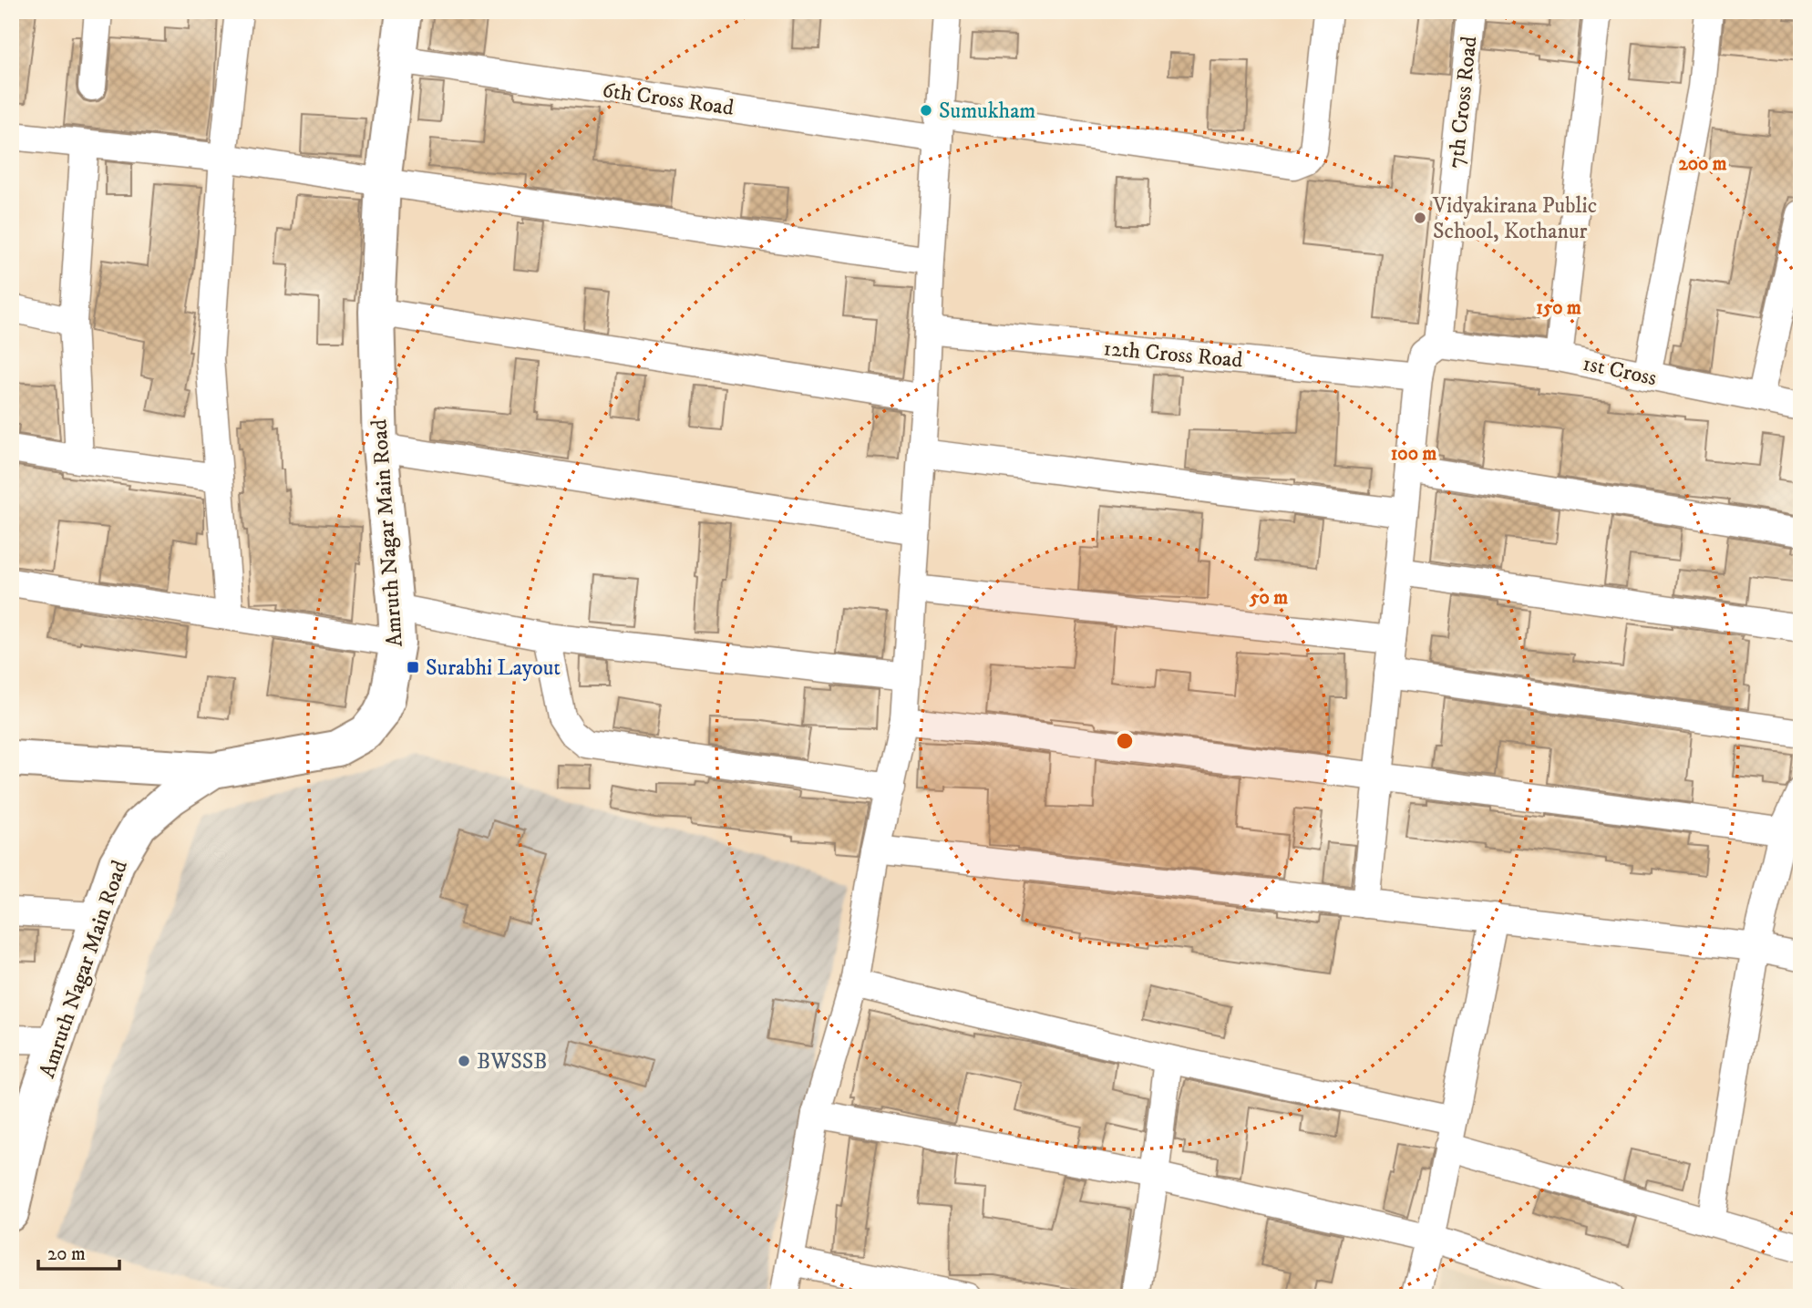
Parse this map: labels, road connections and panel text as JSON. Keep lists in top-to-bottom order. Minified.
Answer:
{"streets":{"main road":["Amruth Nagar Main Road"],"street":["6th Cross Road","7th Cross Road","12th Cross Road","1st Cross"]},"crossings":[["6th Cross Road","Amruth Nagar Main Road"],["7th Cross Road","12th Cross Road"],["7th Cross Road","1st Cross"]],"places":{"other":["Sumukham","Vidyakirana Public School, Kothanur","BWSSB"],"transit":["Surabhi Layout"]},"scale_bar":"20 m","rings":["200 m","150 m","100 m","50 m"]}
